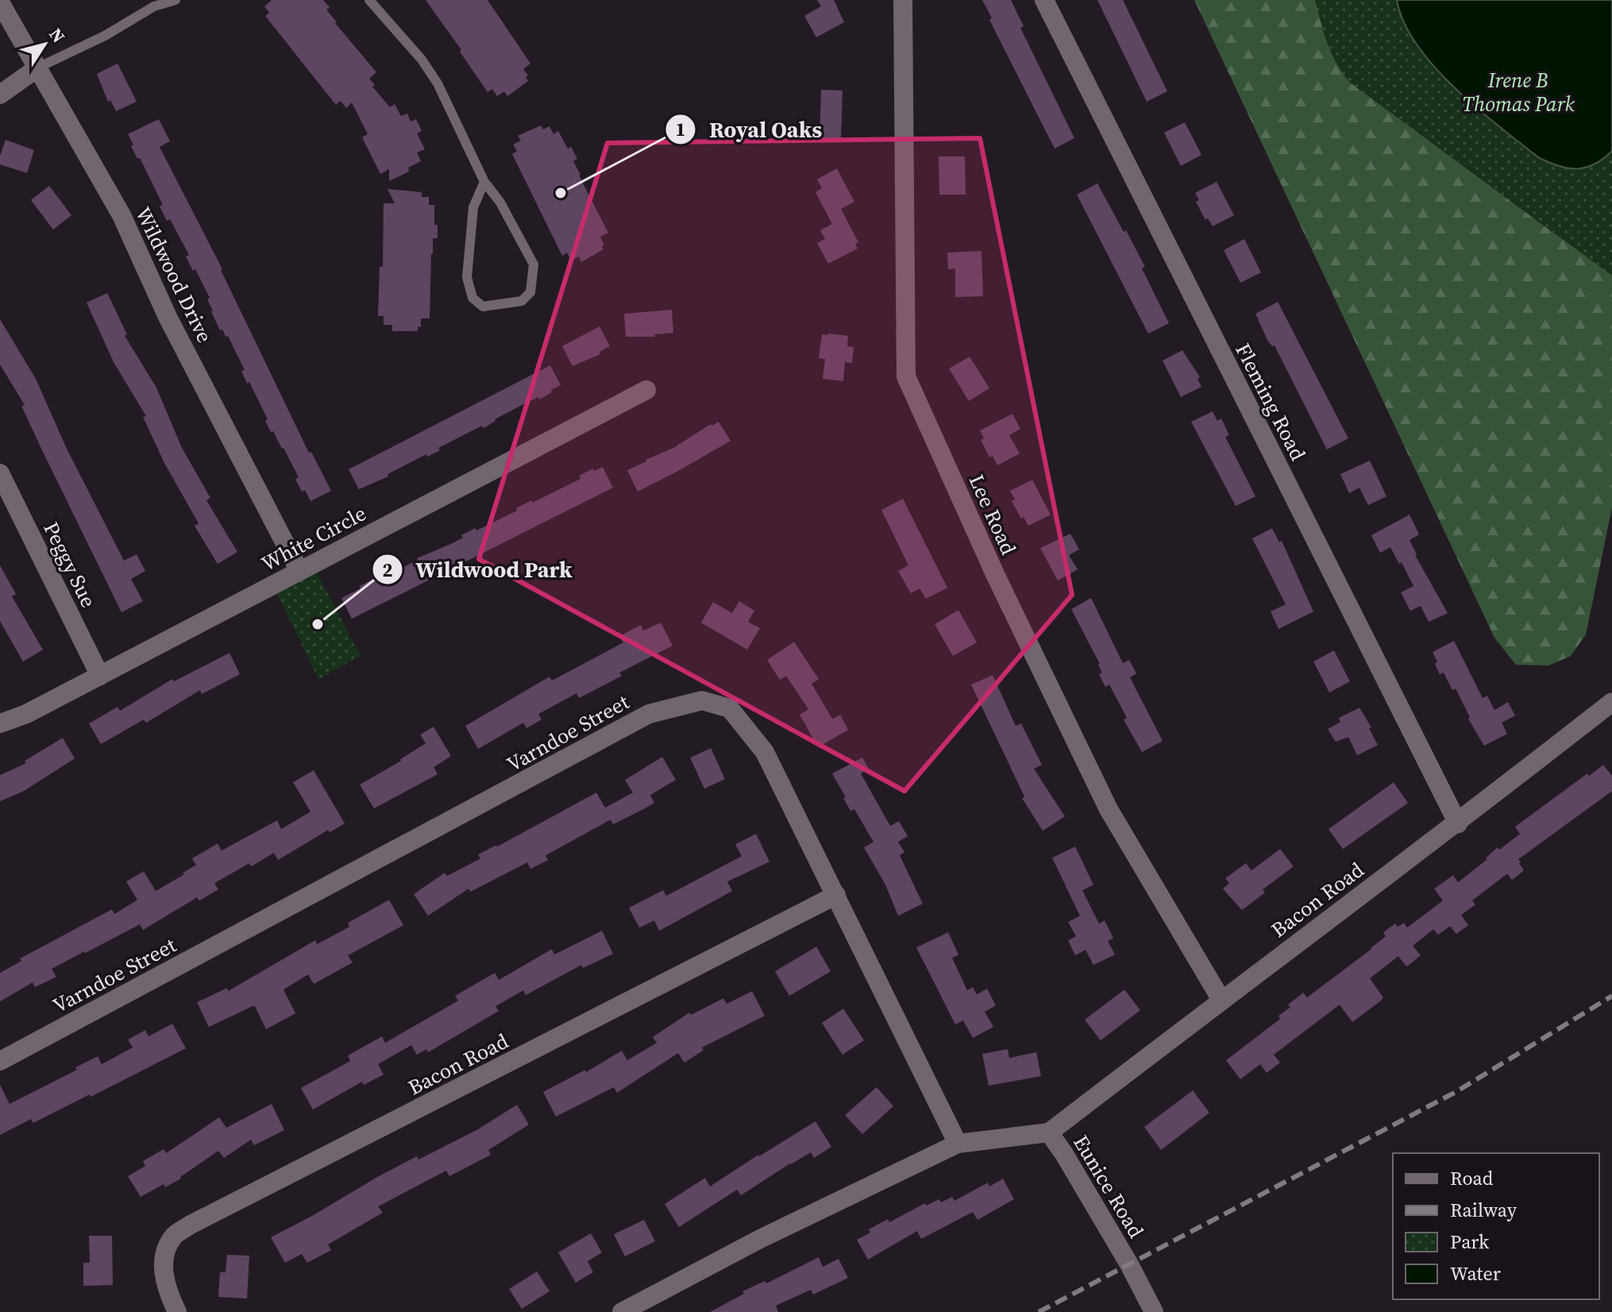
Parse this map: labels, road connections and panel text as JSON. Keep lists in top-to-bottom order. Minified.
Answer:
{"streets":{"street":["Wildwood Drive","Fleming Road","Lee Road","White Circle","Peggy Sue","Varndoe Street","Bacon Road","Eunice Road"]},"crossings":[["Wildwood Drive","White Circle"],["Fleming Road","Bacon Road"],["Lee Road","Bacon Road"],["White Circle","Peggy Sue"],["Varndoe Street","Bacon Road"],["Varndoe Street","Eunice Road"],["Bacon Road","Eunice Road"]],"parks":["Irene B Thomas Park"],"places":["Royal Oaks","Wildwood Park"],"legend":["Road","Railway","Park","Water"],"north":"top right"}
